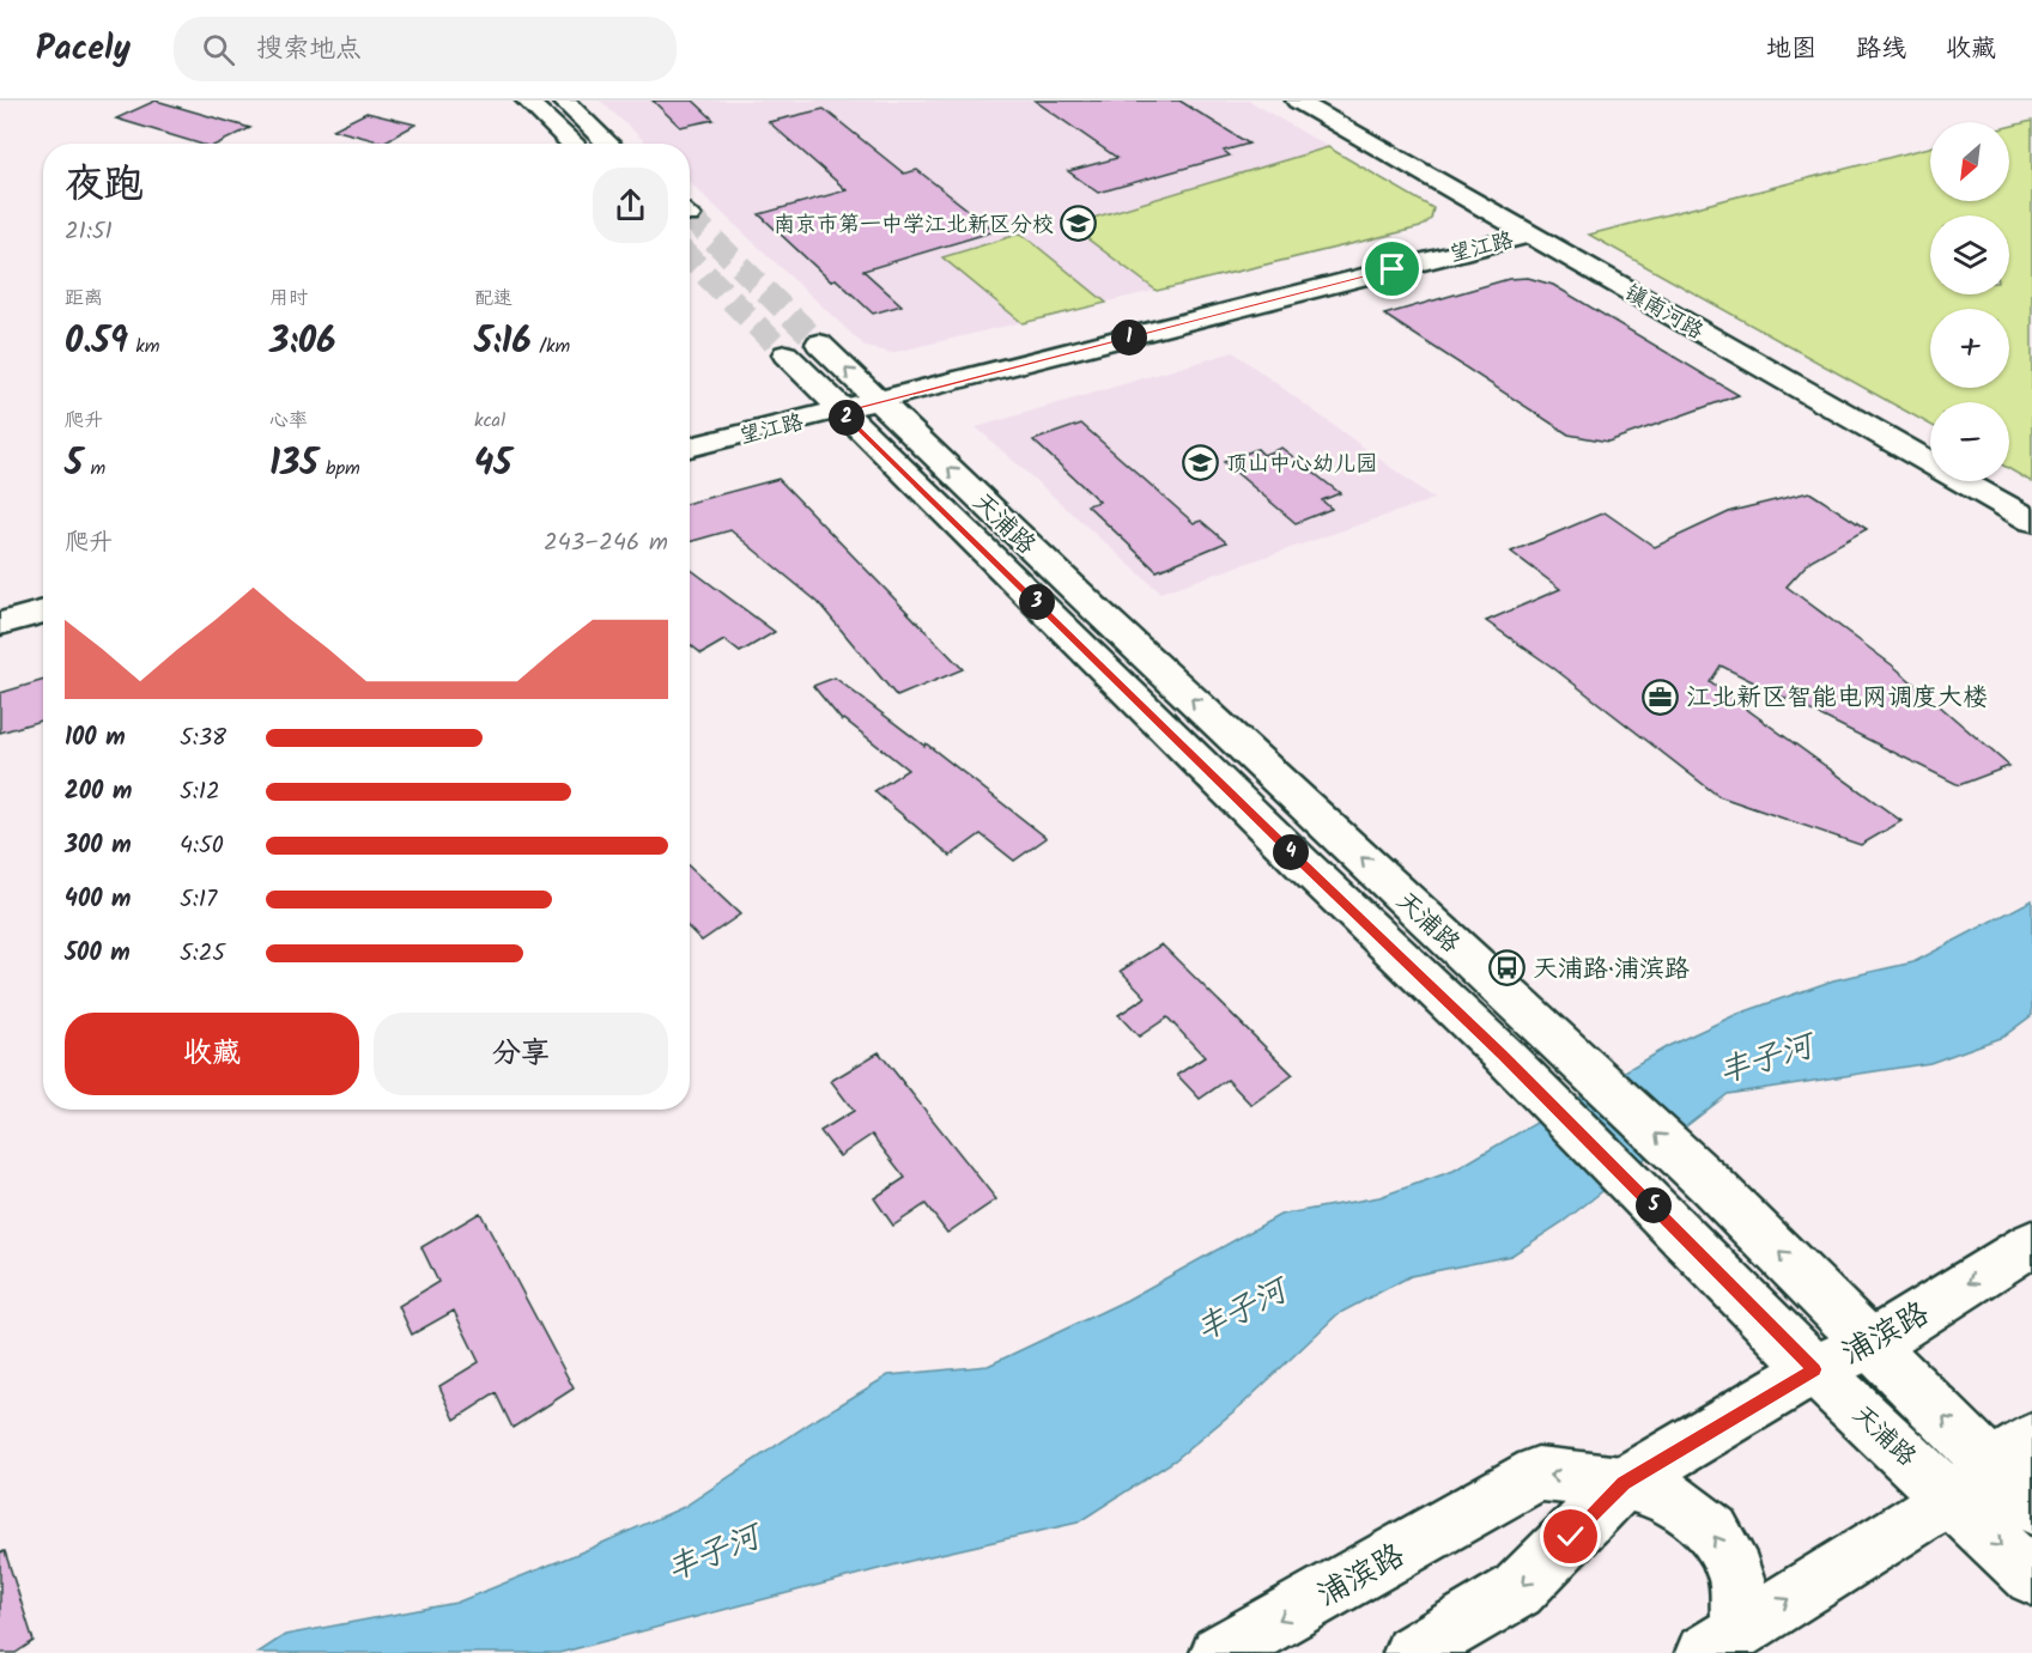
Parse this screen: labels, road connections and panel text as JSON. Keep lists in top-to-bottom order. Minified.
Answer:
{"streets":{"street":["望江路","镇南河路","天浦路","浦滨路"]},"crossings":[["望江路","镇南河路"],["望江路","天浦路"],["天浦路","浦滨路"]],"one_way":["浦滨路"],"water":["丰子河"],"places":{"school or university":["南京市第一中学江北新区分校","顶山中心幼儿园"],"office":["江北新区智能电网调度大楼"],"bus stop":["天浦路·浦滨路"]},"north":"bottom left","page":{"header":"Pacely","search":"搜索地点","nav":["地图","路线","收藏"],"map_buttons":["+","−"],"heading":["夜跑","21:51"],"stats":[["距离","0.59 km"],["用时","3:06"],["配速","5:16 /km"],["爬升","5 m"],["心率","135 bpm"],["kcal","45"]],"pins":["1","2","3","4","5"],"chart":["爬升","243–246 m"],"list":[{"name":"100 m","note":"5:38"},{"name":"200 m","note":"5:12"},{"name":"300 m","note":"4:50"},{"name":"400 m","note":"5:17"},{"name":"500 m","note":"5:25"}],"buttons":["收藏","分享"]}}
